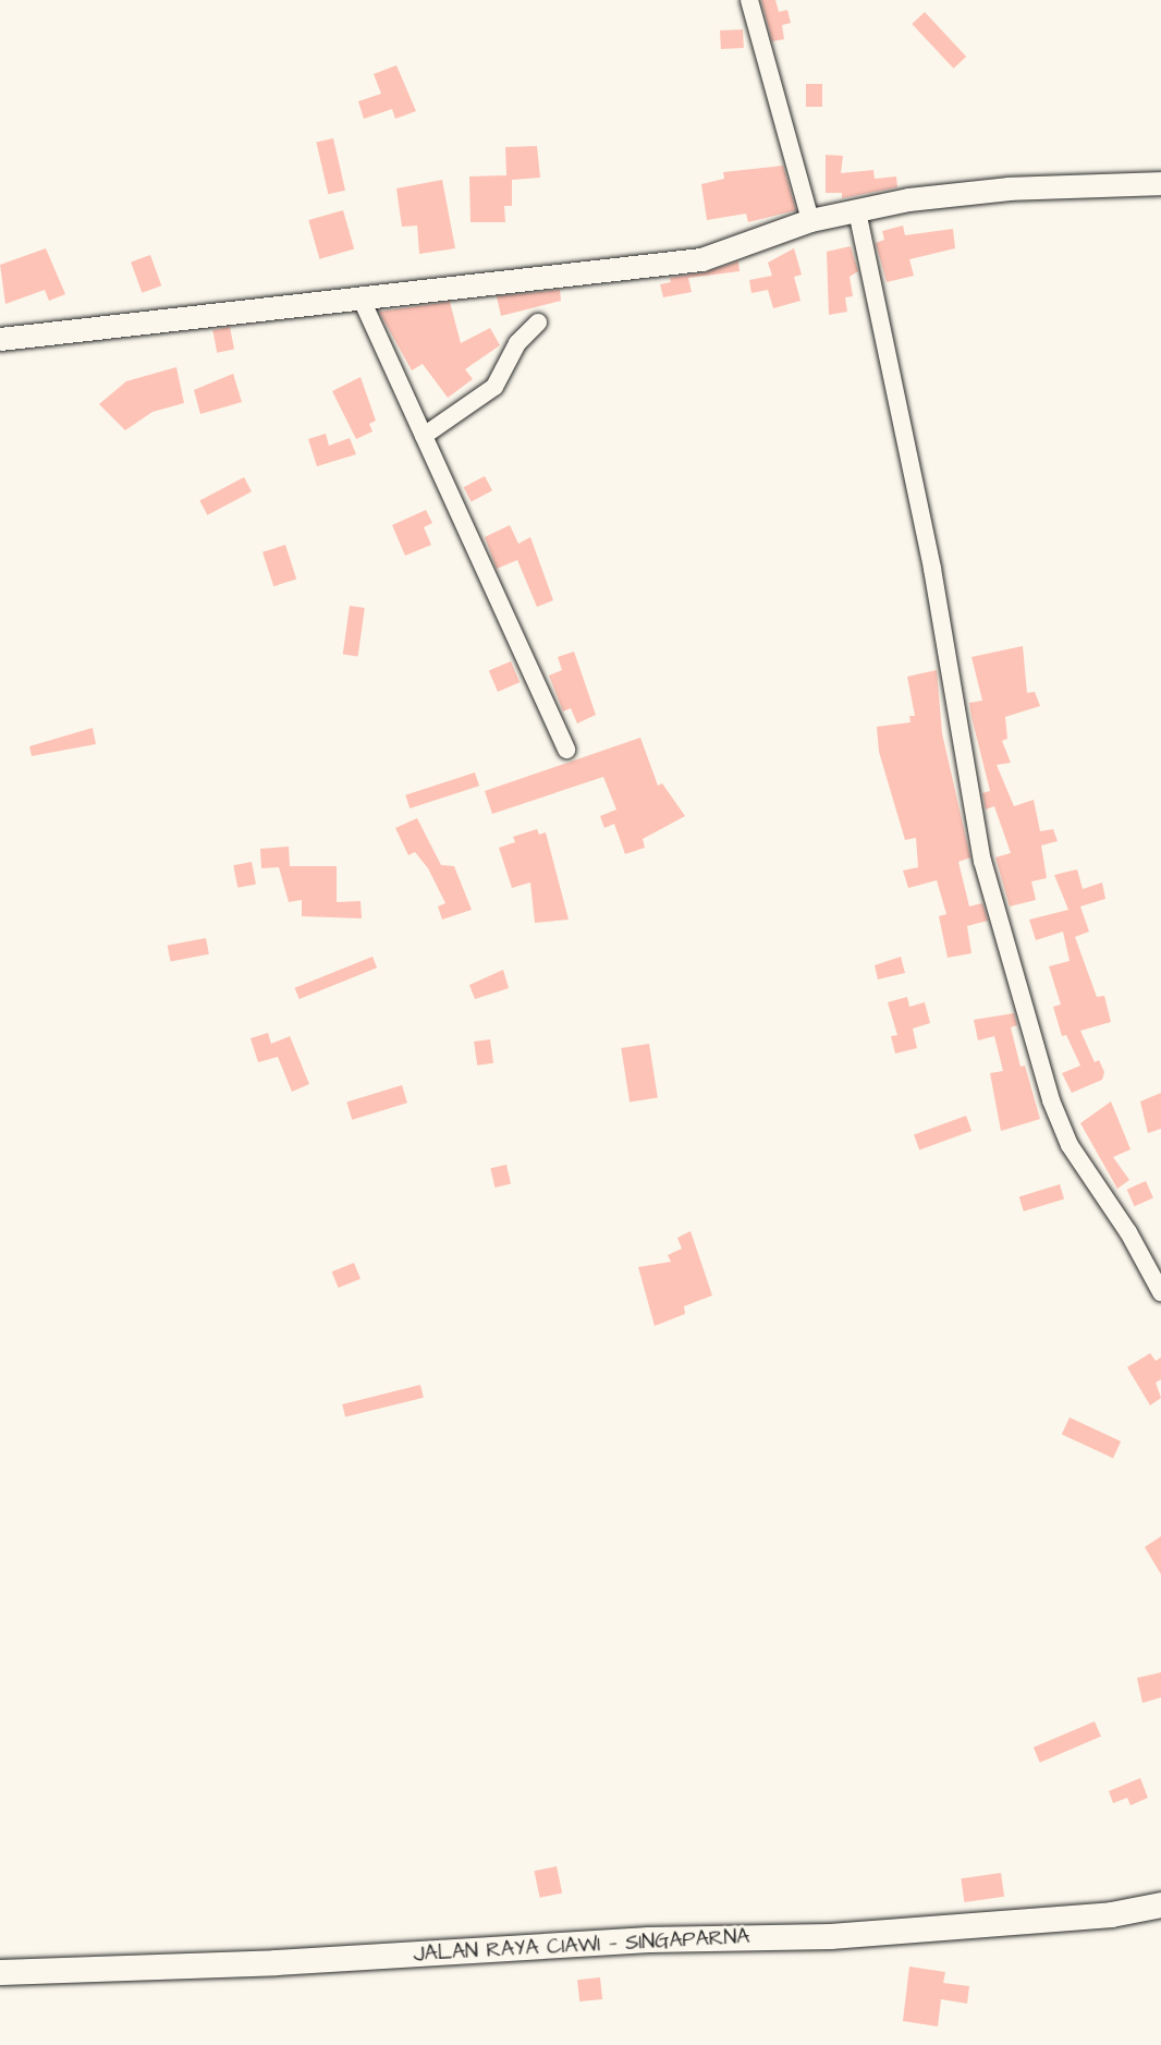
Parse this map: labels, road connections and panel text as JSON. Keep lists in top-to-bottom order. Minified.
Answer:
{"streets":{"main road":["JALAN RAYA CIAWI — SINGAPARNA"]}}
